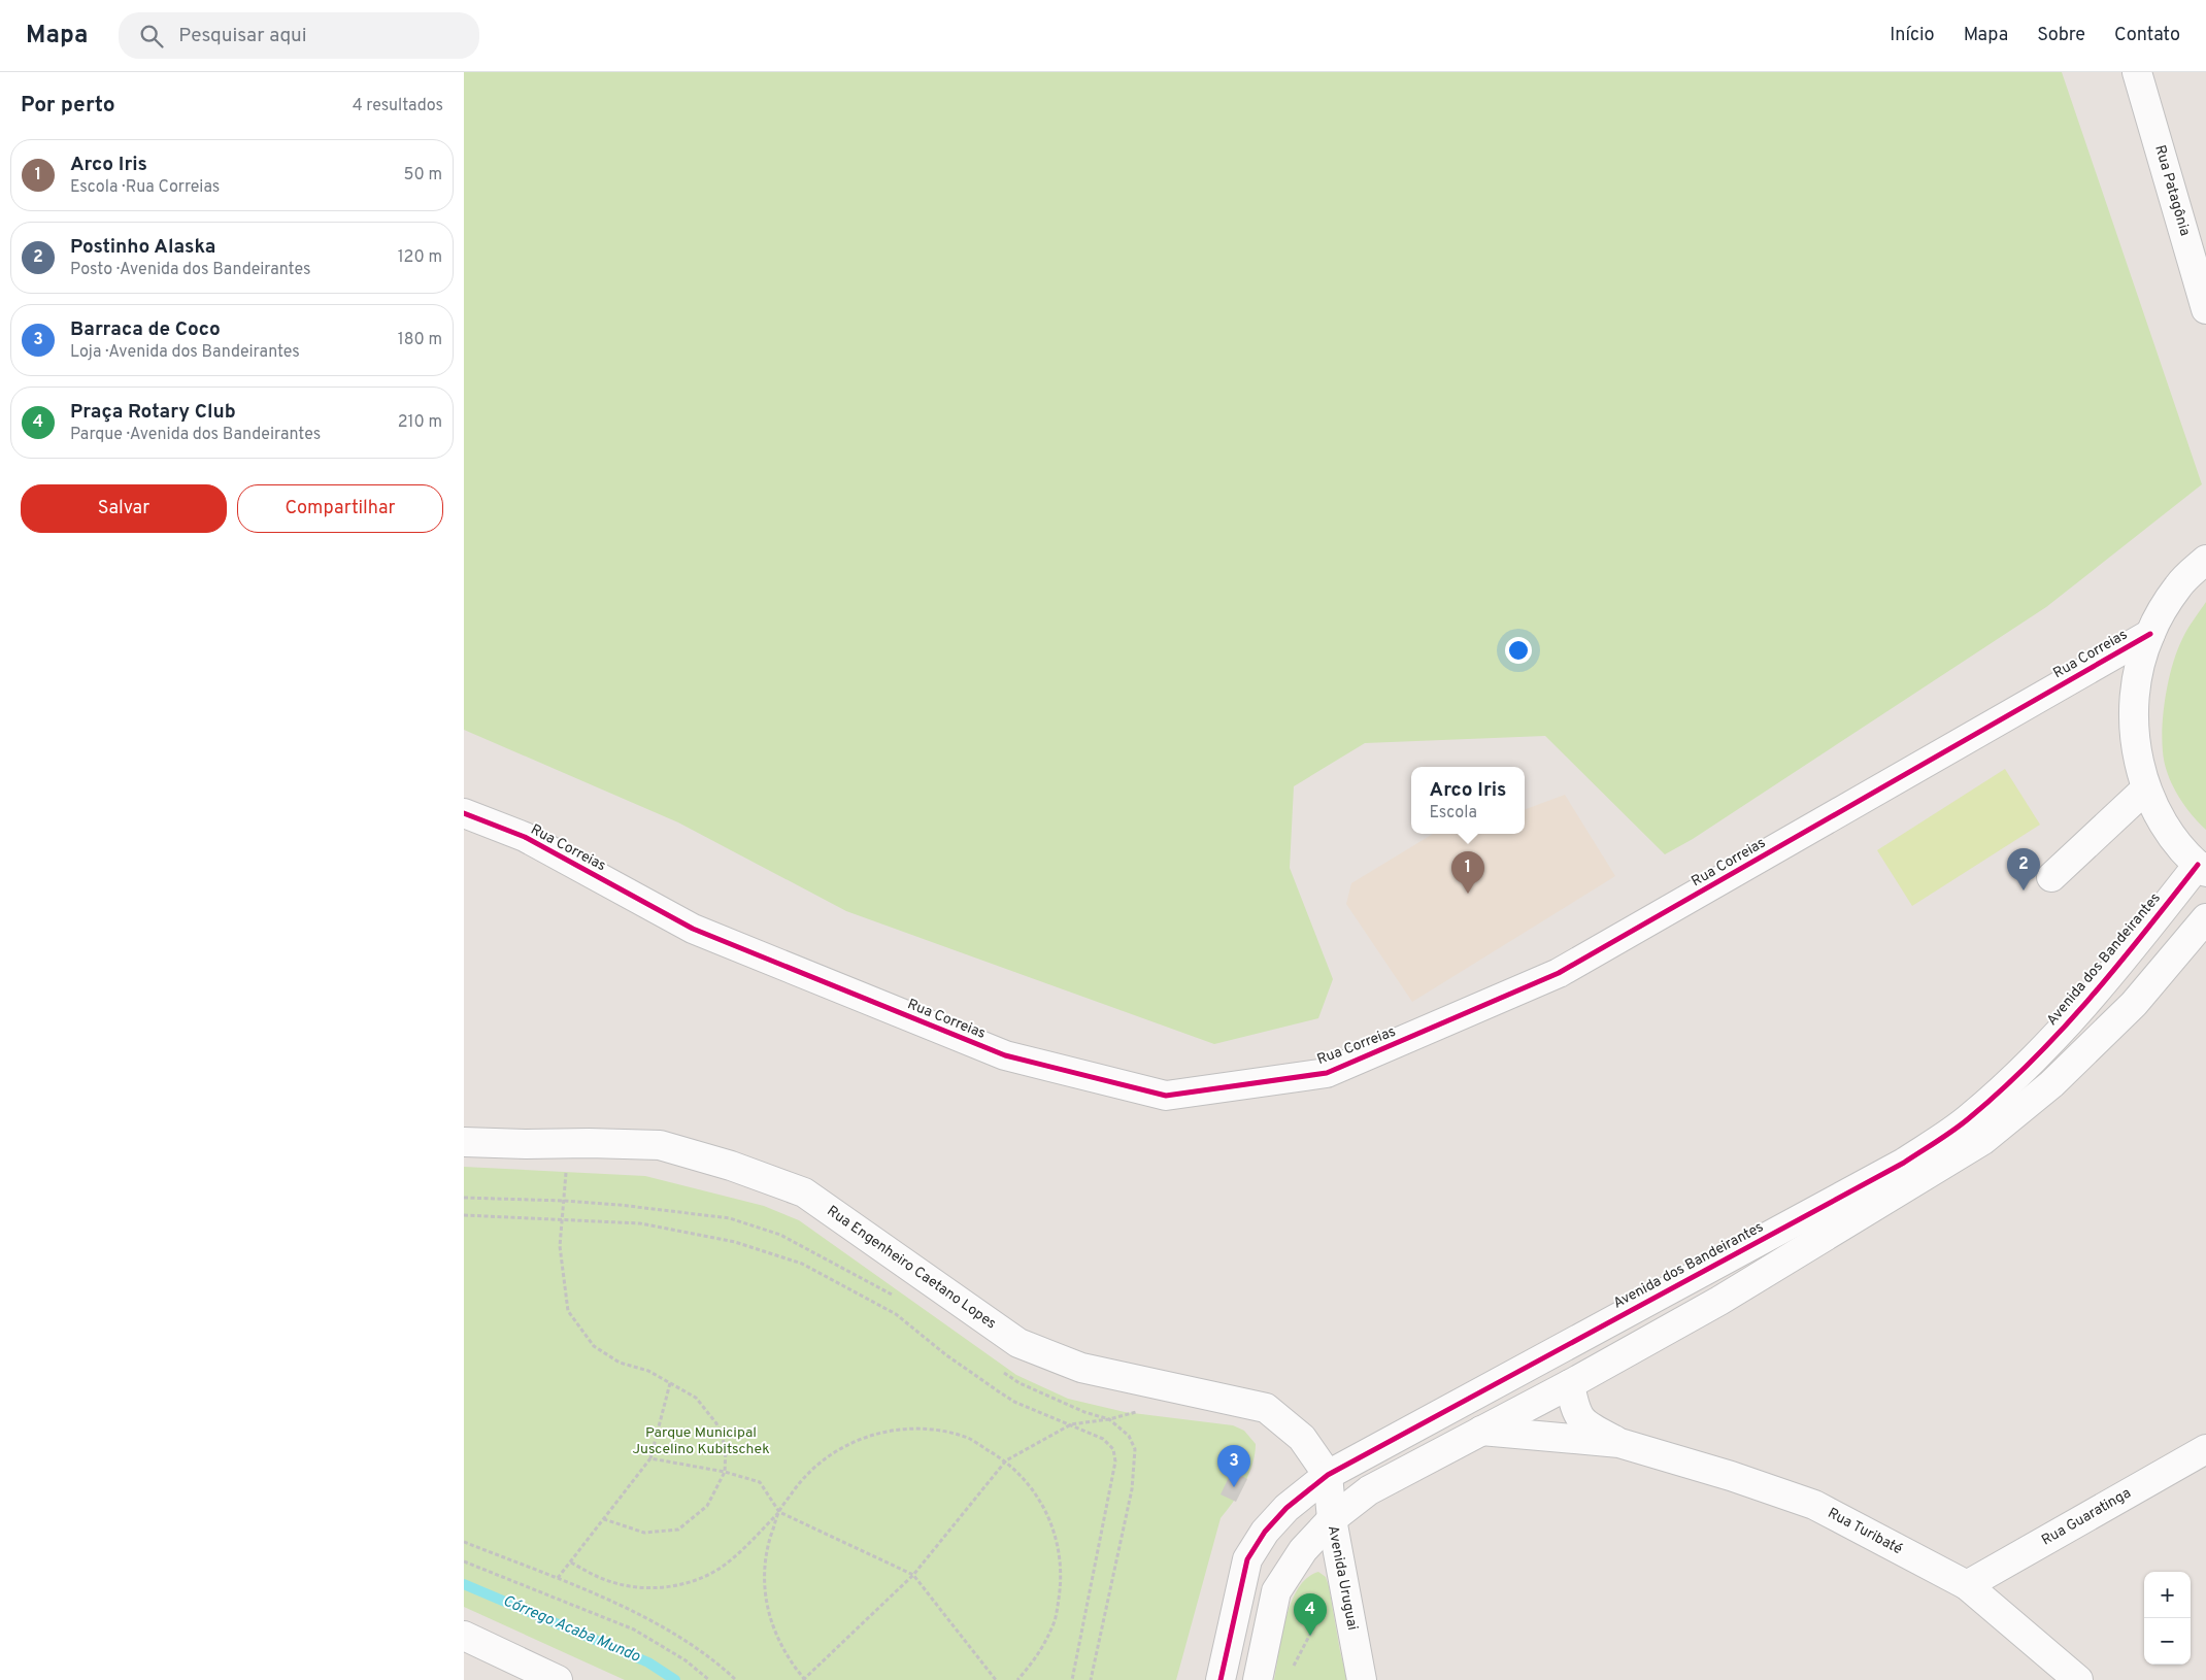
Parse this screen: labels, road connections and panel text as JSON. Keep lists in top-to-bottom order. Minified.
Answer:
{"streets":{"street":["Rua Patagônia","Rua Correias","Avenida dos Bandeirantes","Rua Engenheiro Caetano Lopes","Rua Guaratinga","Rua Turibaté","Avenida Uruguai"]},"crossings":[["Avenida dos Bandeirantes","Rua Engenheiro Caetano Lopes"],["Avenida dos Bandeirantes","Avenida Uruguai"],["Rua Engenheiro Caetano Lopes","Avenida Uruguai"],["Rua Guaratinga","Rua Turibaté"]],"water":["Córrego Acaba Mundo"],"parks":["Parque Municipal Juscelino Kubitschek"],"page":{"header":"Mapa","search":"Pesquisar aqui","nav":["Início","Mapa","Sobre","Contato"],"heading":["Por perto","4 resultados"],"list":[{"mark":"1","name":"Arco Iris","note":"Escola · Rua Correias","value":"50 m"},{"mark":"2","name":"Postinho Alaska","note":"Posto · Avenida dos Bandeirantes","value":"120 m"},{"mark":"3","name":"Barraca de Coco","note":"Loja · Avenida dos Bandeirantes","value":"180 m"},{"mark":"4","name":"Praça Rotary Club","note":"Parque · Avenida dos Bandeirantes","value":"210 m"}],"buttons":["Salvar","Compartilhar"],"popup":["Arco Iris","Escola"],"pins":["2","1","3","4"],"map_buttons":["+","−"]}}
